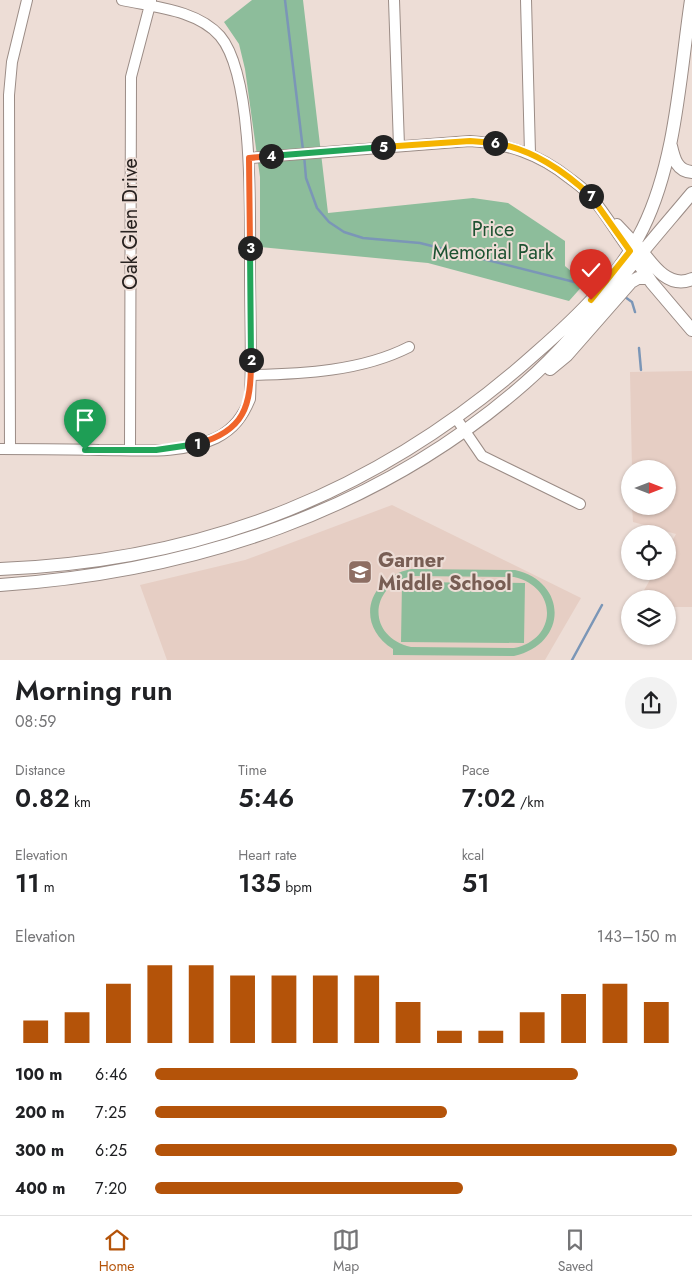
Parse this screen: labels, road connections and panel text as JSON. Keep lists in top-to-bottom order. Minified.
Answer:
{"streets":{"street":["Oak Glen Drive"]},"parks":["Price Memorial Park"],"places":{"school or university":["Garner Middle School"]},"north":"right","page":{"pins":["6","5","4","7","3","2","1"],"heading":["Morning run","08:59"],"stats":[["Distance","0.82 km"],["Time","5:46"],["Pace","7:02 /km"],["Elevation","11 m"],["Heart rate","135 bpm"],["kcal","51"]],"chart":["Elevation","143–150 m"],"list":[{"name":"100 m","note":"6:46"},{"name":"200 m","note":"7:25"},{"name":"300 m","note":"6:25"},{"name":"400 m","note":"7:20"}],"tabs":["Home","Map","Saved"]}}
